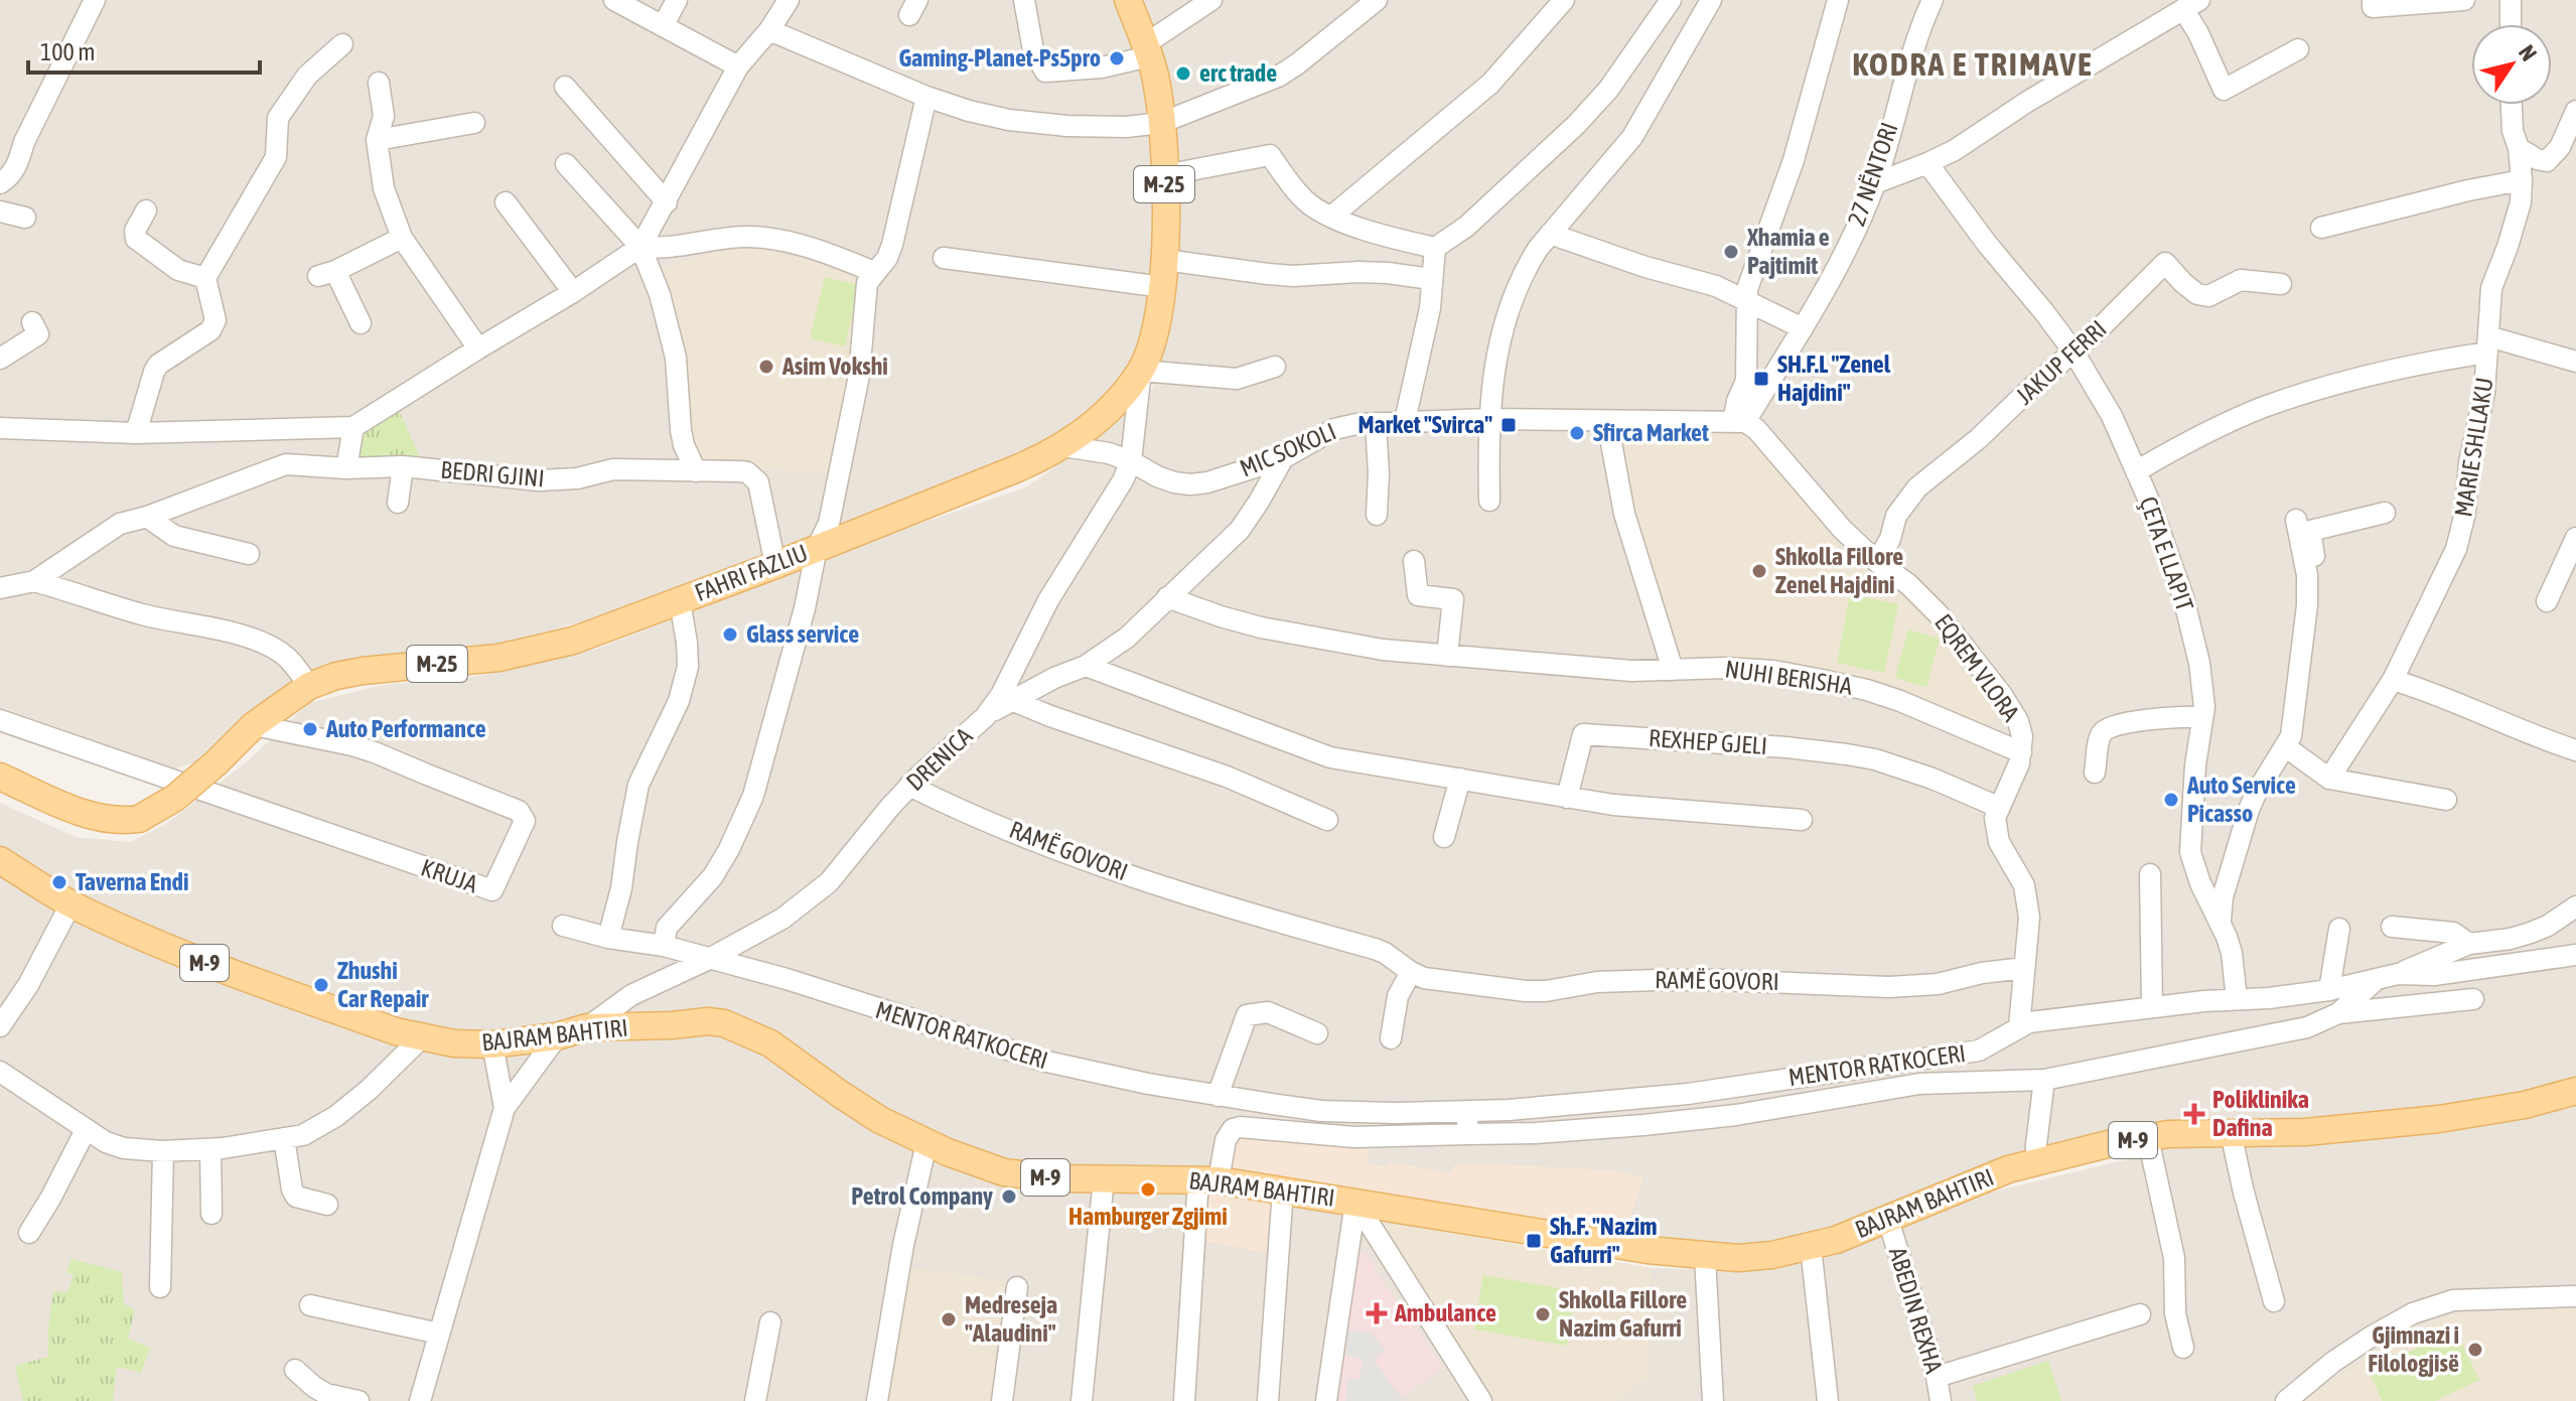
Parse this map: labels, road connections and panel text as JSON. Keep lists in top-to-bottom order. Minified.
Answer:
{"streets":{"main road":["M-25","FAHRI FAZLIU","M-9","BAJRAM BAHTIRI"],"street":["27 NËNTORI","JAKUP FERRI","MARIE SHLLAKU","MIC SOKOLI","BEDRI GJINI","ÇETA E LLAPIT","EQREM VLORA","NUHI BERISHA","REXHEP GJELI","DRENICA","RAMË GOVORI","KRUJA","MENTOR RATKOCERI","ABEDIN REXHA"]},"crossings":[["27 NËNTORI","MIC SOKOLI"],["27 NËNTORI","EQREM VLORA"],["JAKUP FERRI","ÇETA E LLAPIT"],["JAKUP FERRI","EQREM VLORA"],["MIC SOKOLI","FAHRI FAZLIU"],["MIC SOKOLI","EQREM VLORA"],["MIC SOKOLI","DRENICA"],["BEDRI GJINI","FAHRI FAZLIU"],["ÇETA E LLAPIT","MENTOR RATKOCERI"],["FAHRI FAZLIU","KRUJA"],["EQREM VLORA","NUHI BERISHA"],["EQREM VLORA","REXHEP GJELI"],["NUHI BERISHA","DRENICA"],["DRENICA","RAMË GOVORI"],["DRENICA","BAJRAM BAHTIRI"],["DRENICA","MENTOR RATKOCERI"],["BAJRAM BAHTIRI","ABEDIN REXHA"]],"districts":["KODRA E TRIMAVE"],"places":{"other":["Gaming-Planet-Ps5pro","erc trade","Xhamia e Pajtimit","Asim Vokshi","Sfirca Market","Shkolla Fillore Zenel Hajdini","Glass service","Auto Performance","Auto Service Picasso","Taverna Endi","Zhushi Car Repair","Hamburger Zgjimi","Petrol Company","Shkolla Fillore Nazim Gafurri","Medreseja \"Alaudini\"","Gjimnazi i Filologjisë"],"transit":["SH.F.L \"Zenel Hajdini\"","Market \"Svirca\"","Sh.F. \"Nazim Gafurri\""],"health":["Poliklinika Dafina","Ambulance"]},"scale_bar":"100 m","north":"top right"}
